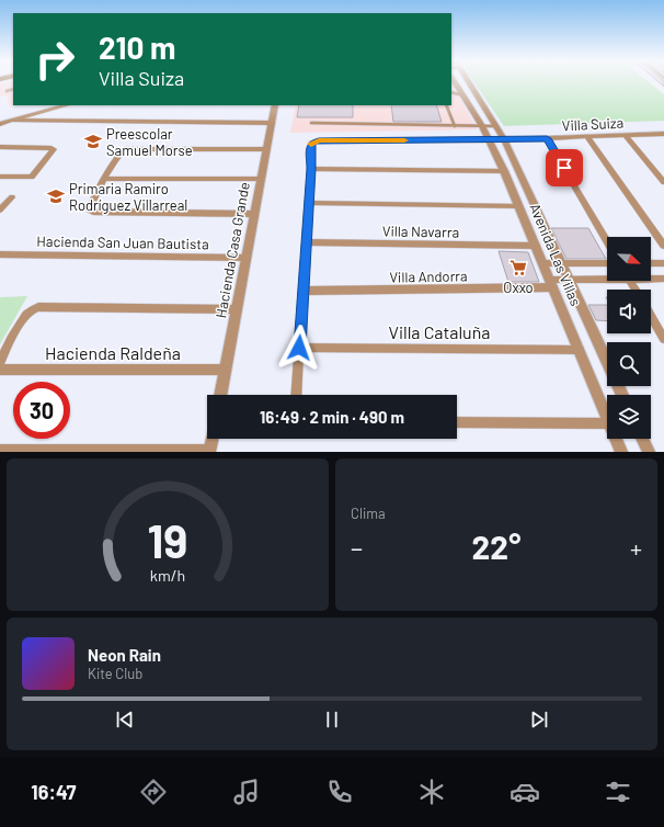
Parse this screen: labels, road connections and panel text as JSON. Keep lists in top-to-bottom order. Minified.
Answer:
{"streets":{"street":["Villa Suiza","Villa Navarra","Hacienda San Juan Bautista","Hacienda Casa Grande","Avenida Las Villas","Villa Andorra","Villa Cataluña","Hacienda Raldeña"]},"crossings":[["Villa Suiza","Avenida Las Villas"],["Villa Navarra","Avenida Las Villas"],["Hacienda San Juan Bautista","Hacienda Casa Grande"],["Hacienda Casa Grande","Hacienda Raldeña"],["Avenida Las Villas","Villa Andorra"],["Avenida Las Villas","Villa Cataluña"]],"places":{"school or university":["Preescolar Samuel Morse","Primaria Ramiro Rodríguez Villarreal"],"supermarket":["Oxxo"]},"north":"bottom right","page":{"turn":["210 m","Villa Suiza"],"limit":"30","trip":"16:49 · 2 min · 490 m","tile":"Clima","heat":["−","22°","+"],"song":["Neon Rain","Kite Club"],"tabs":"16:47","gauge":["19","km/h"]}}
